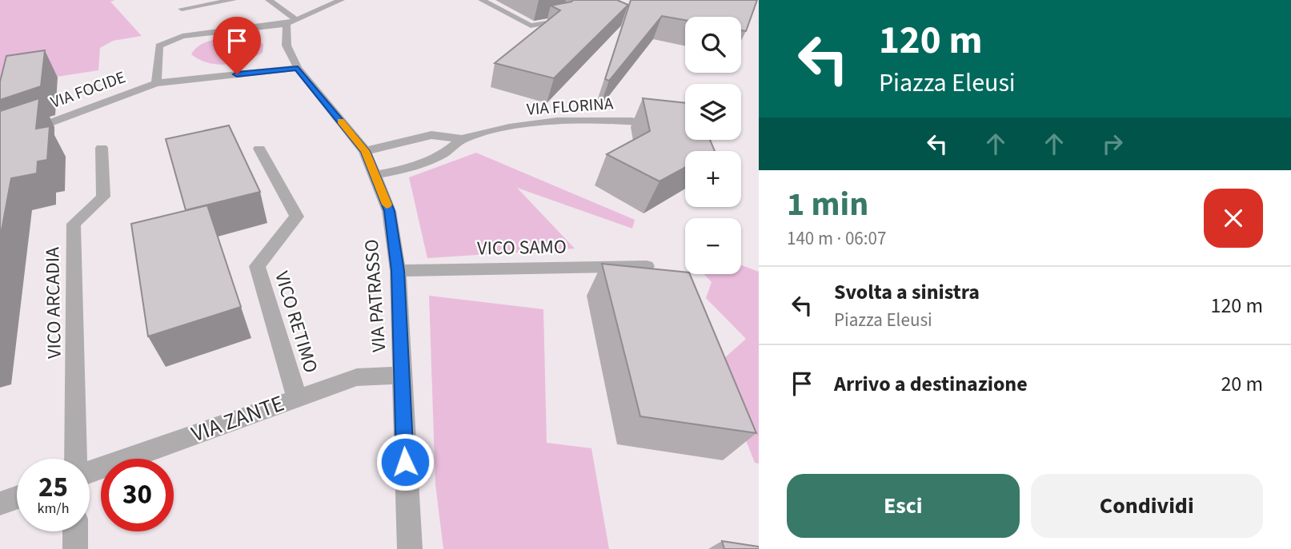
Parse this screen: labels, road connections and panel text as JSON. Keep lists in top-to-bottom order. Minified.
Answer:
{"streets":{"street":["VIA FOCIDE","VIA FLORINA","VICO SAMO","VIA PATRASSO","VICO ARCADIA","VICO RETIMO","VIA ZANTE"]},"crossings":[["VIA FOCIDE","VIA PATRASSO"],["VIA FLORINA","VIA PATRASSO"],["VICO SAMO","VIA PATRASSO"],["VIA PATRASSO","VIA ZANTE"],["VICO RETIMO","VIA ZANTE"]],"page":{"turn":["120 m","Piazza Eleusi"],"map_buttons":["+","−"],"heading":["1 min","140 m · 06:07"],"list":[{"name":"Svolta a sinistra","note":"Piazza Eleusi","value":"120 m"},{"name":"Arrivo a destinazione","value":"20 m"}],"speed":"25 km/h","limit":"30","buttons":["Esci","Condividi"]}}
